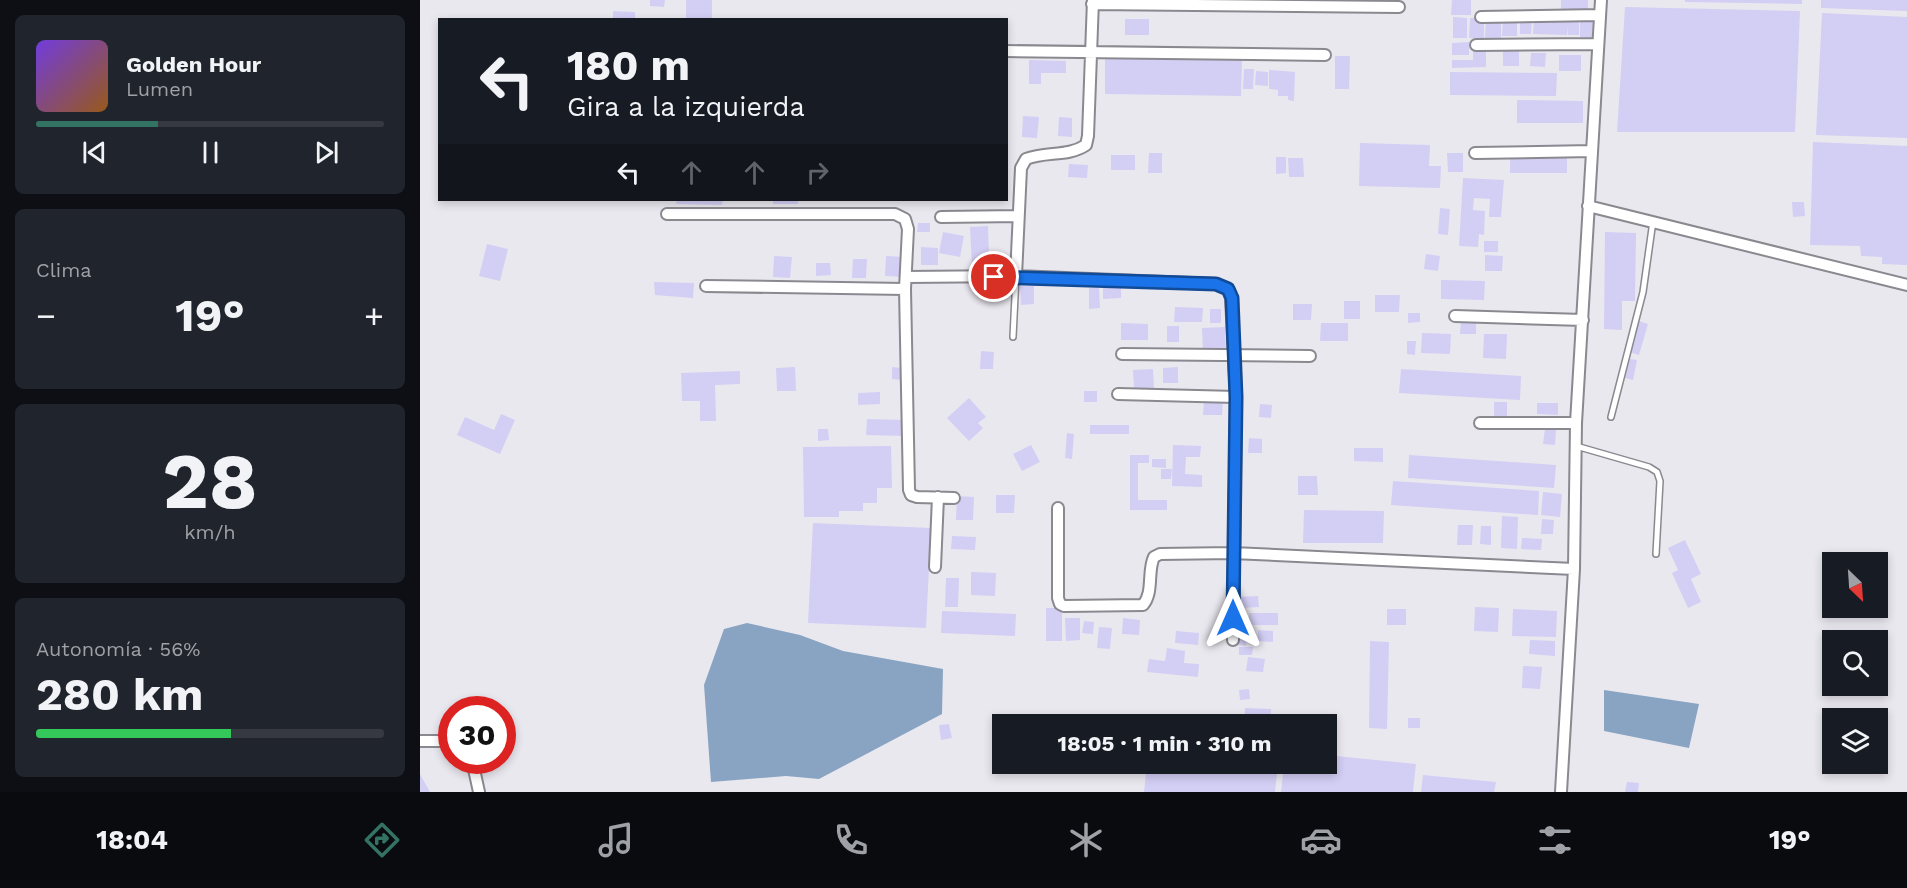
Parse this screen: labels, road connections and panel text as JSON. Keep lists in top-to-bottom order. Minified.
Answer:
{"north":"bottom right","page":{"turn":["180 m","Gira a la izquierda"],"song":["Golden Hour","Lumen"],"tile":["Clima",["28","km/h"],["Autonomía · 56%","280 km"]],"heat":["−","19°","+"],"limit":"30","trip":"18:05 · 1 min · 310 m","tabs":["18:04","19°"]}}
